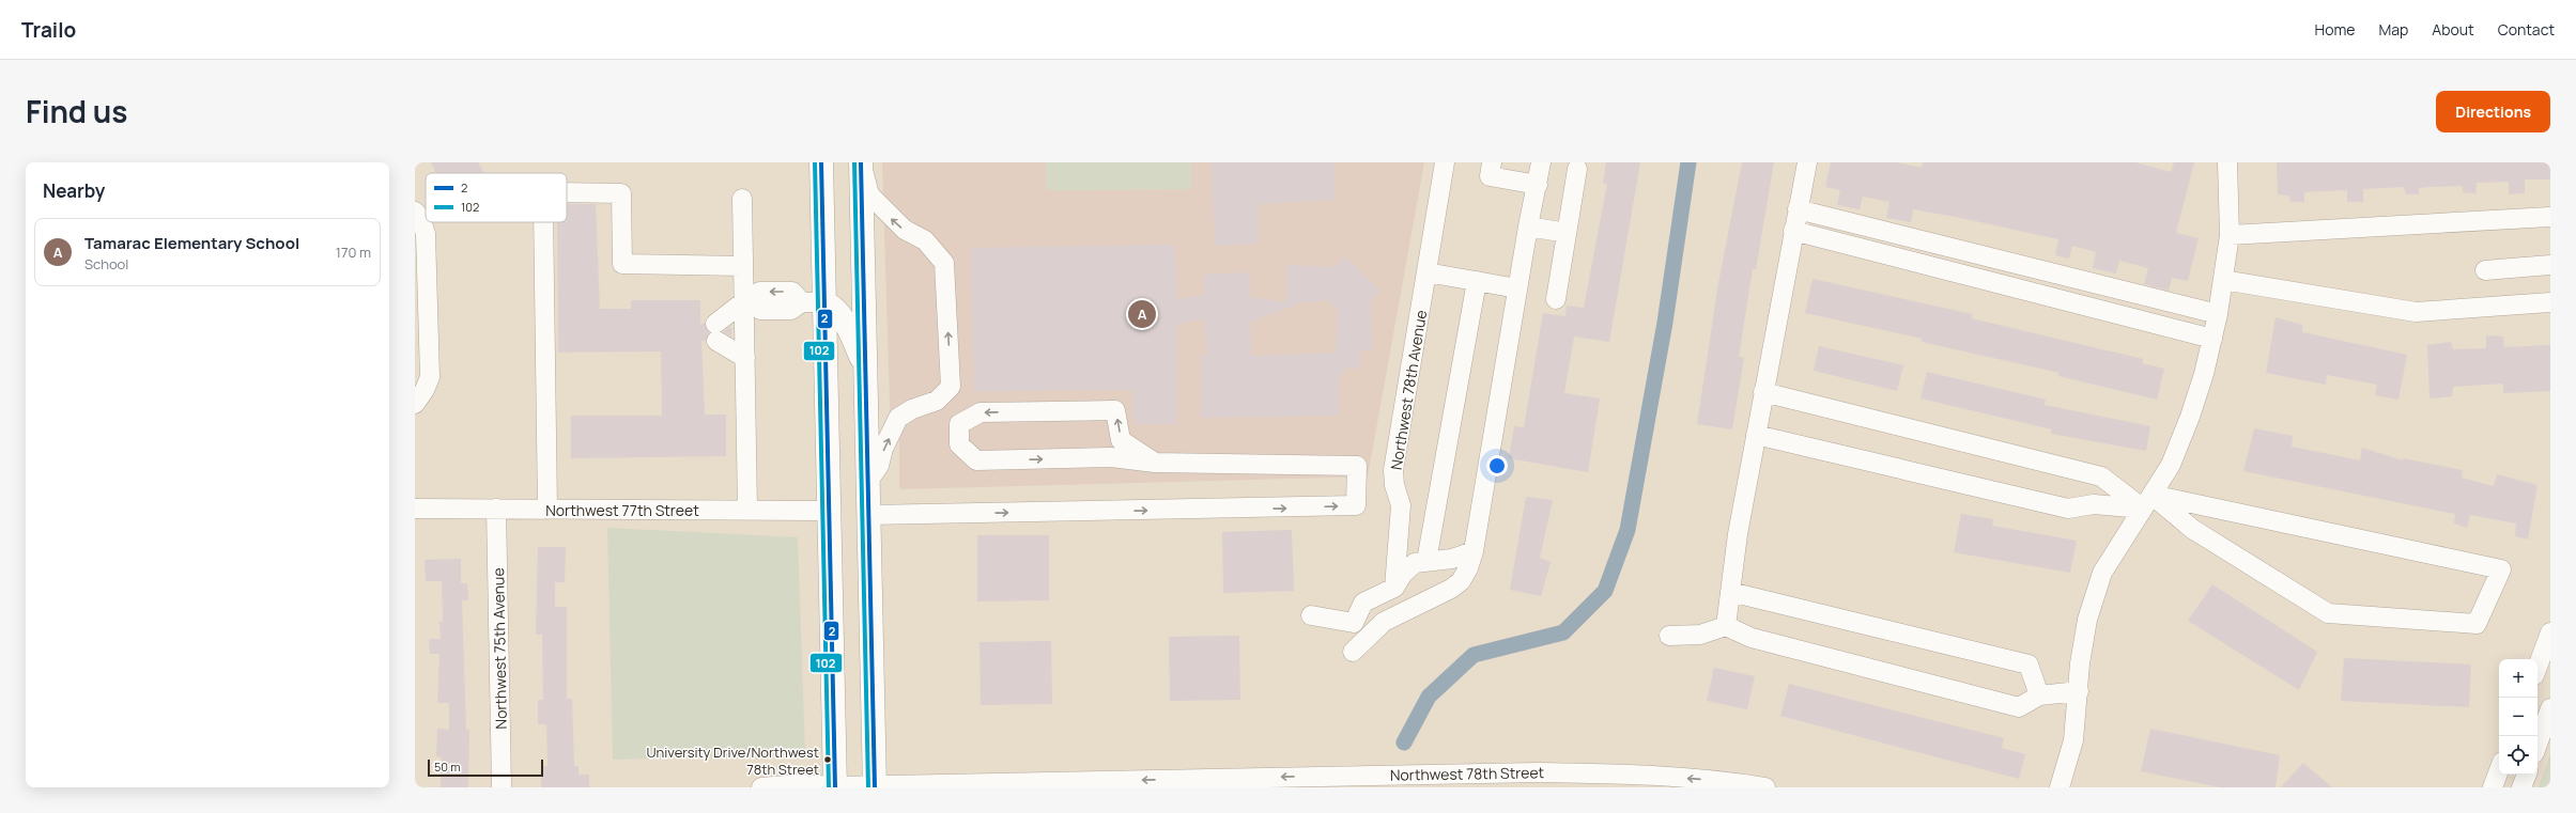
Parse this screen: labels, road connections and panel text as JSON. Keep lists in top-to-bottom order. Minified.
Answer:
{"streets":{"street":["Northwest 78th Avenue","Northwest 77th Street","Northwest 75th Avenue","Northwest 78th Street"]},"crossings":[["Northwest 77th Street","Northwest 75th Avenue"]],"one_way":["Northwest 78th Street"],"places":["University Drive/Northwest 78th Street"],"lines":["transit line 2","transit line 102"],"legend":["2","102"],"scale_bar":"50 m","page":{"header":"Trailo","nav":["Home","Map","About","Contact"],"title":"Find us","buttons":"Directions","heading":"Nearby","list":[{"mark":"A","name":"Tamarac Elementary School","note":"School","value":"170 m"}],"pins":"A","map_buttons":["+","−"],"scale":"50 m"}}
